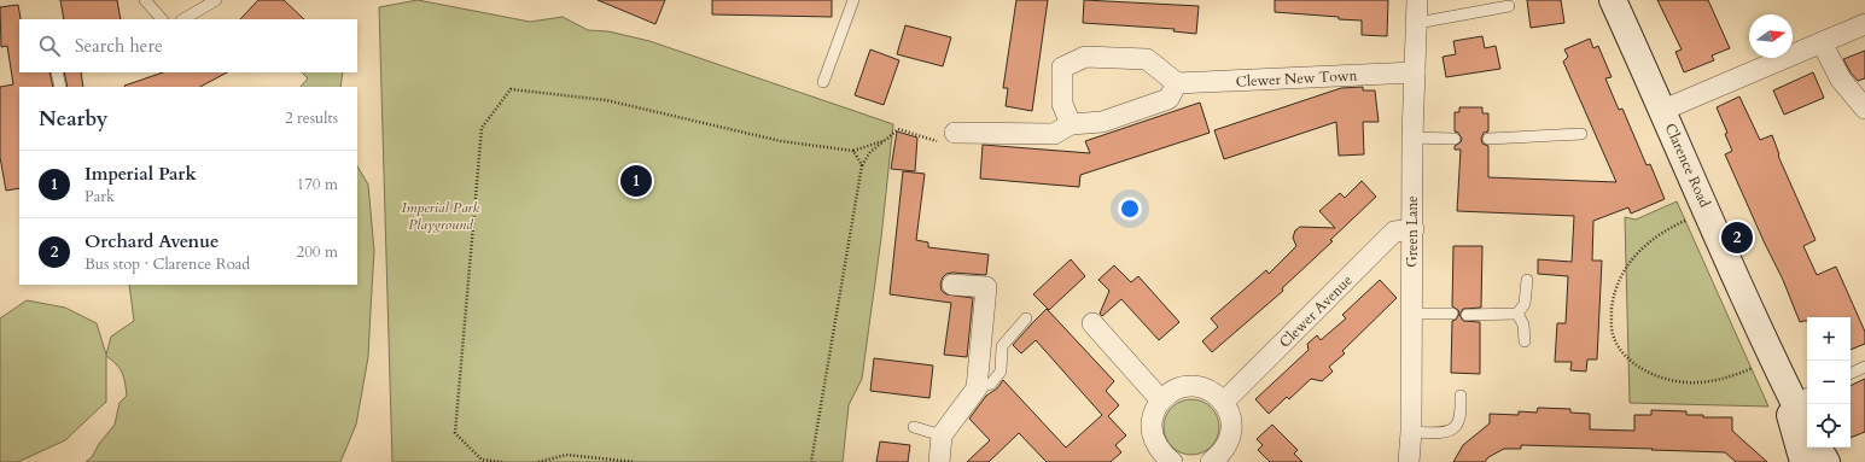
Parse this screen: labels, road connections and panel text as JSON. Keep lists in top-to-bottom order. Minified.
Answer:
{"streets":{"main road":["Clarence Road"],"street":["Clewer New Town","Green Lane","Clewer Avenue"]},"crossings":[["Clewer New Town","Green Lane"],["Green Lane","Clewer Avenue"]],"parks":["Imperial Park Playground"],"north":"right","page":{"search":"Search here","heading":["Nearby","2 results"],"list":[{"mark":"1","name":"Imperial Park","note":"Park","value":"170 m"},{"mark":"2","name":"Orchard Avenue","note":"Bus stop · Clarence Road","value":"200 m"}],"pins":["1","2"],"map_buttons":["+","−"]}}
